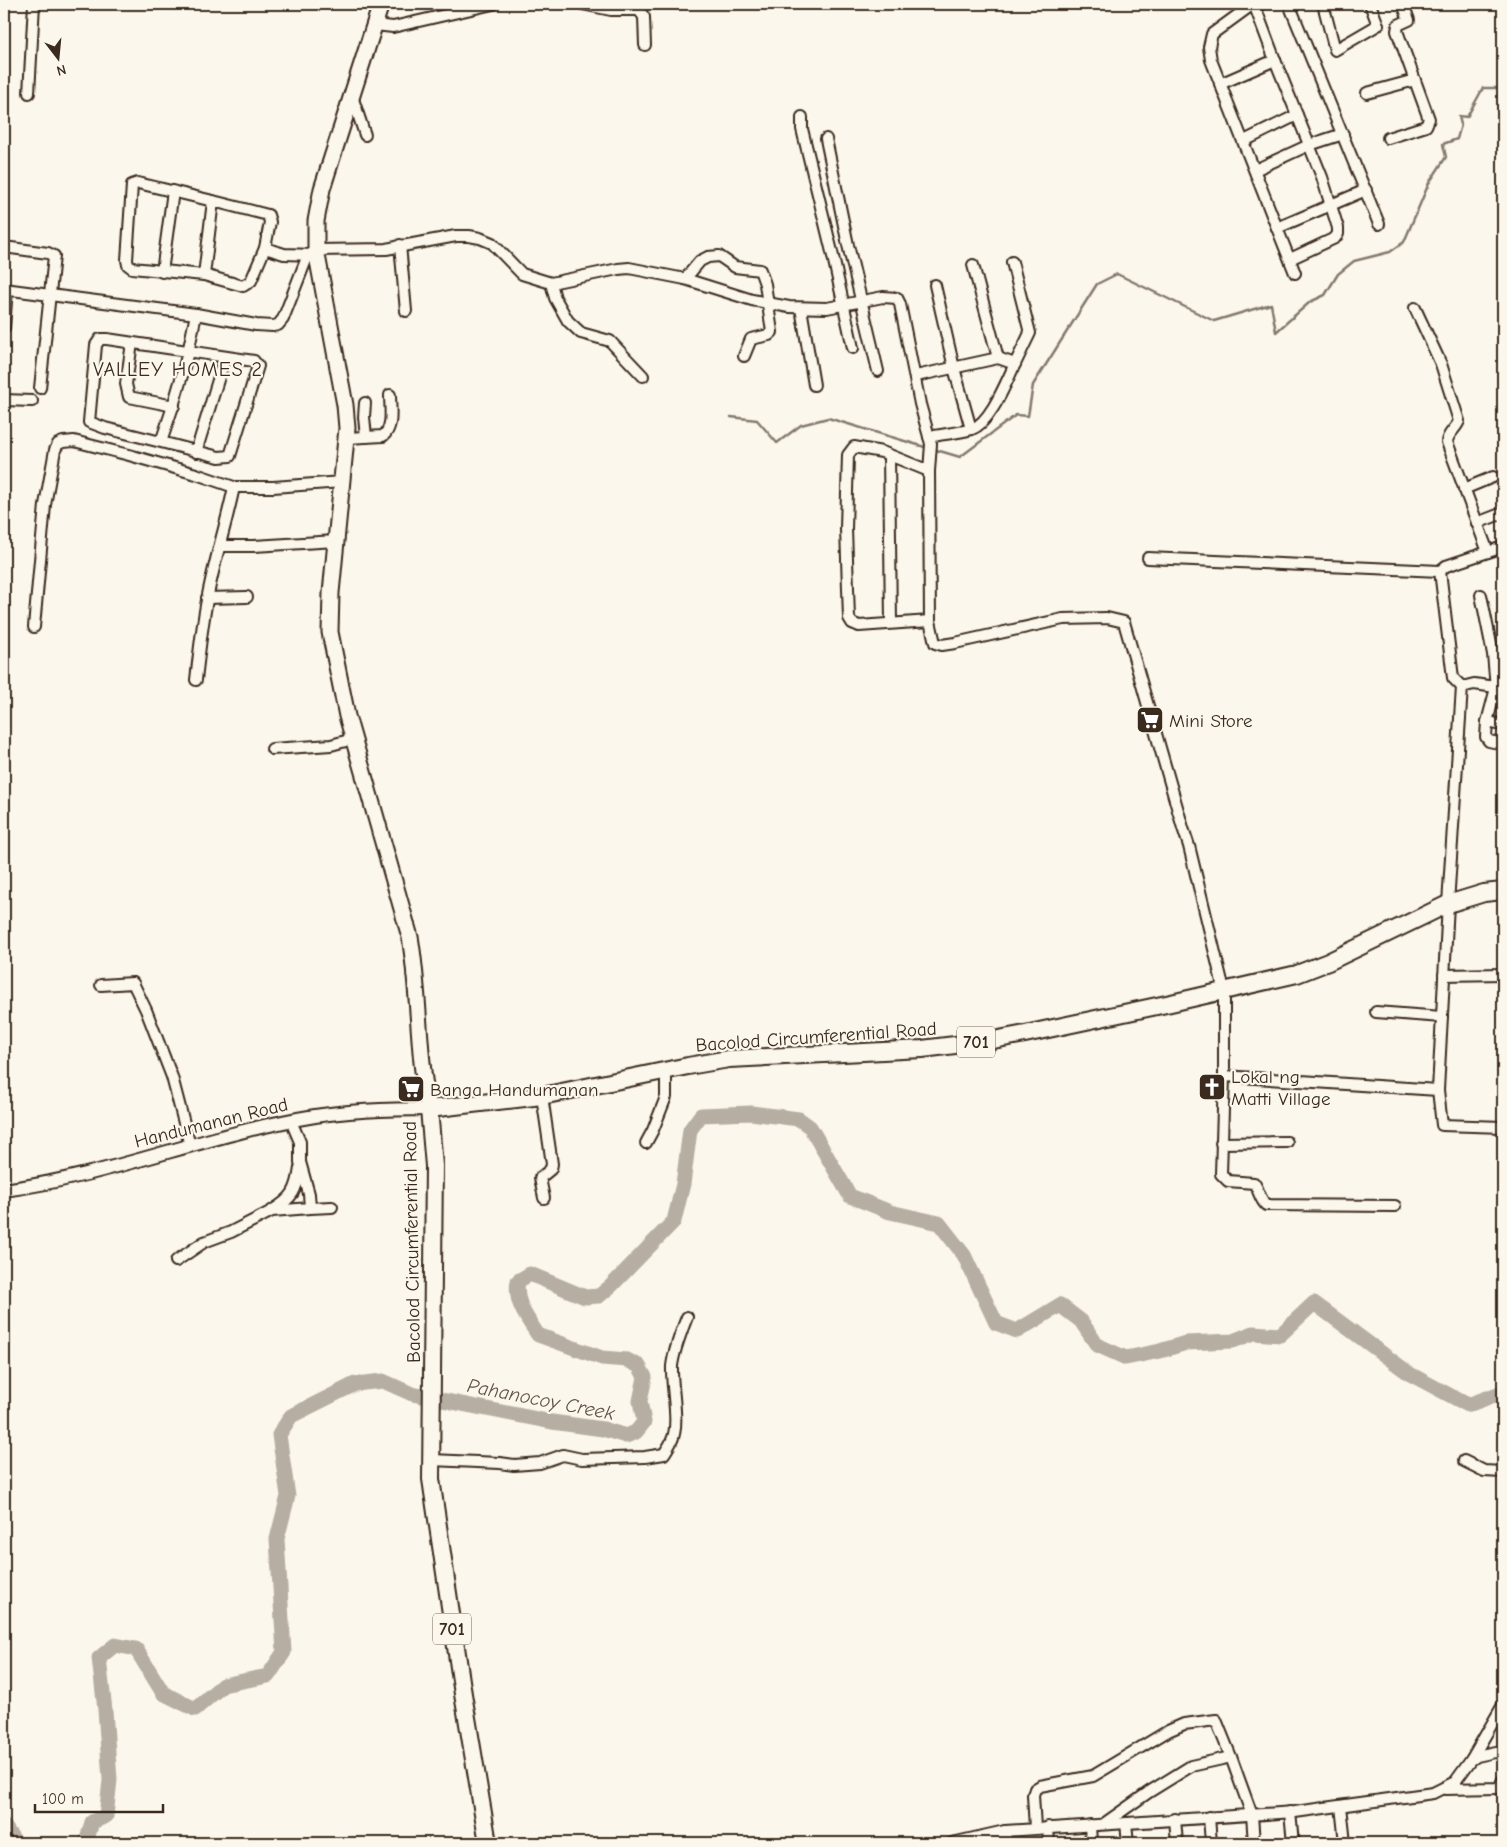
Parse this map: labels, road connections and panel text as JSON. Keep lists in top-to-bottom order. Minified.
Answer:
{"streets":{"main road":["Bacolod Circumferential Road","701"],"street":["Handumanan Road"]},"crossings":[["Bacolod Circumferential Road","Handumanan Road"]],"districts":["VALLEY HOMES 2"],"water":["Pahanocoy Creek"],"places":{"supermarket":["Mini Store","Banga Handumanan"],"church":["Lokal ng Matti Village"]},"scale_bar":"100 m","north":"bottom"}
